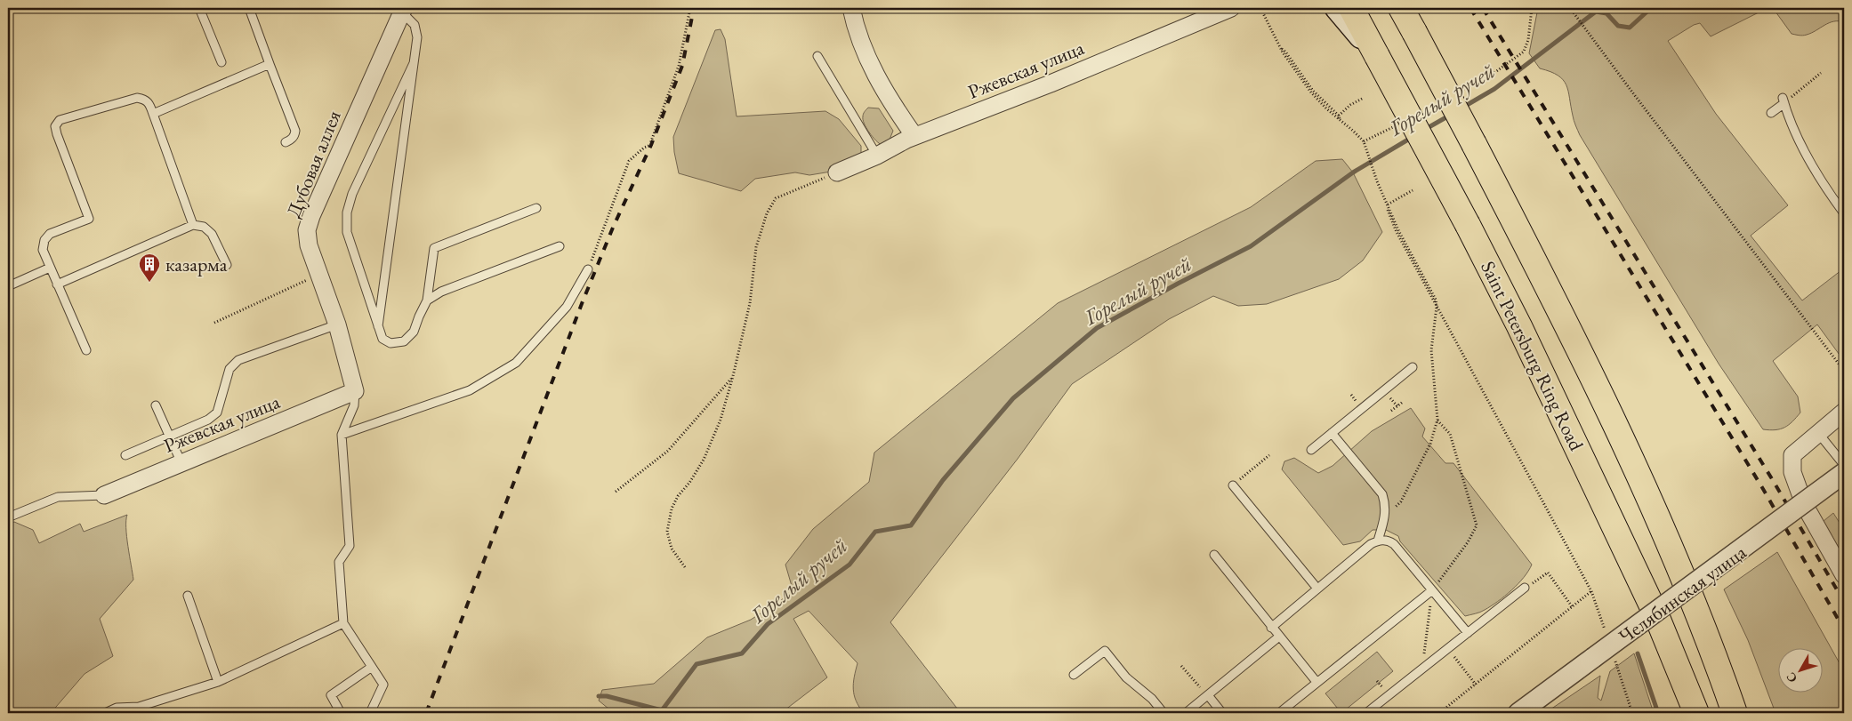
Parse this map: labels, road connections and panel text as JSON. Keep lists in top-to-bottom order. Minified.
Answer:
{"streets":{"highway":["Saint Petersburg Ring Road"],"street":["Ржевская улица","Дубовая аллея","Челябинская улица"]},"crossings":[["Ржевская улица","Дубовая аллея"]],"water":["Горелый ручей"],"places":{"building":["казарма"]},"north":"bottom left"}
